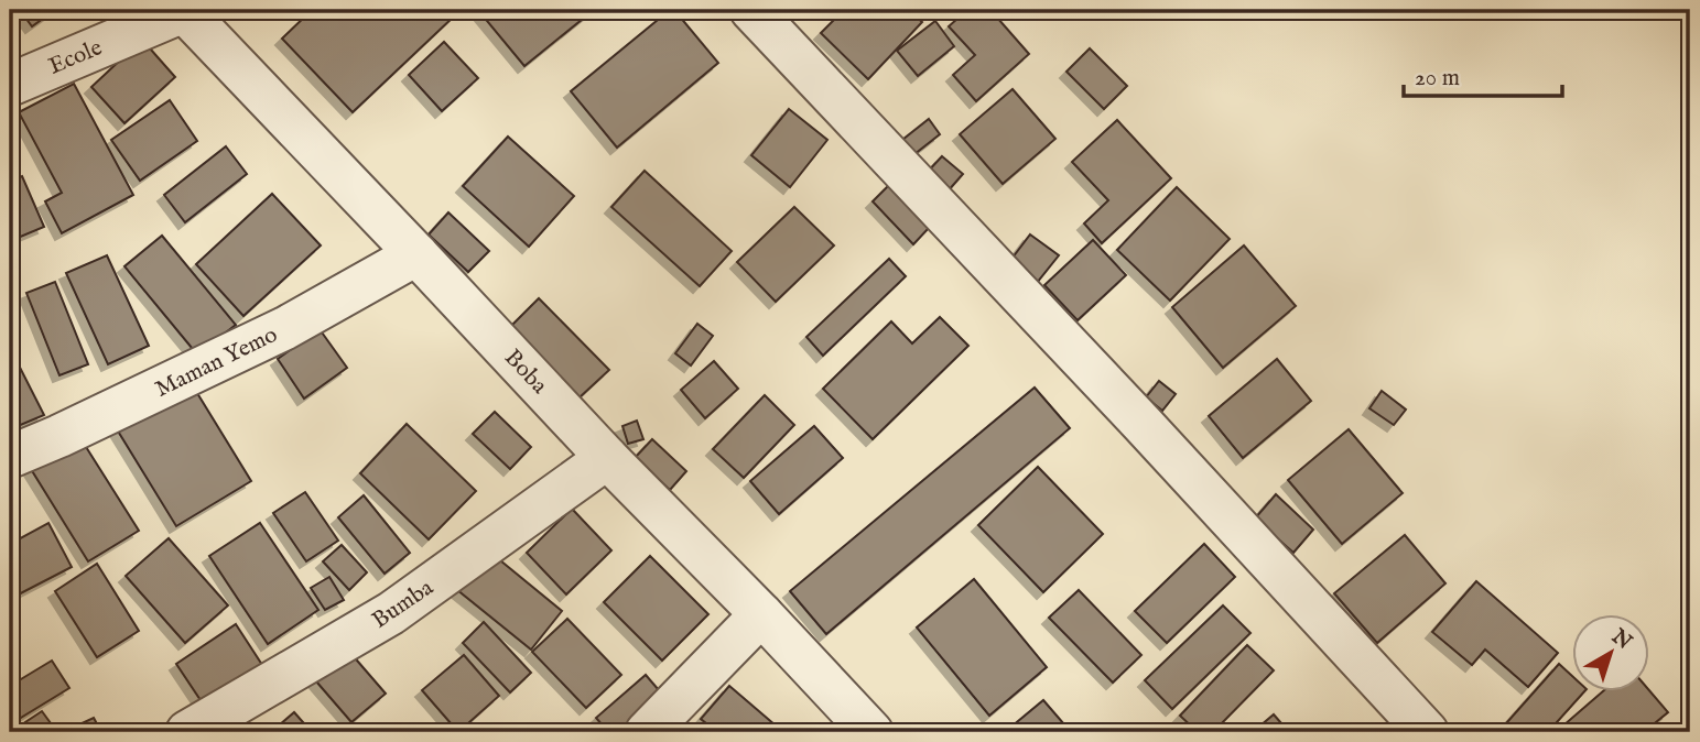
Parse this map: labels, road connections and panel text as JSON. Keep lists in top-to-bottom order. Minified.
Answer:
{"streets":{"street":["Ecole","Maman Yemo","Boba","Bumba"]},"crossings":[["Ecole","Boba"],["Maman Yemo","Boba"],["Boba","Bumba"]],"scale_bar":"20 m","north":"top right"}
